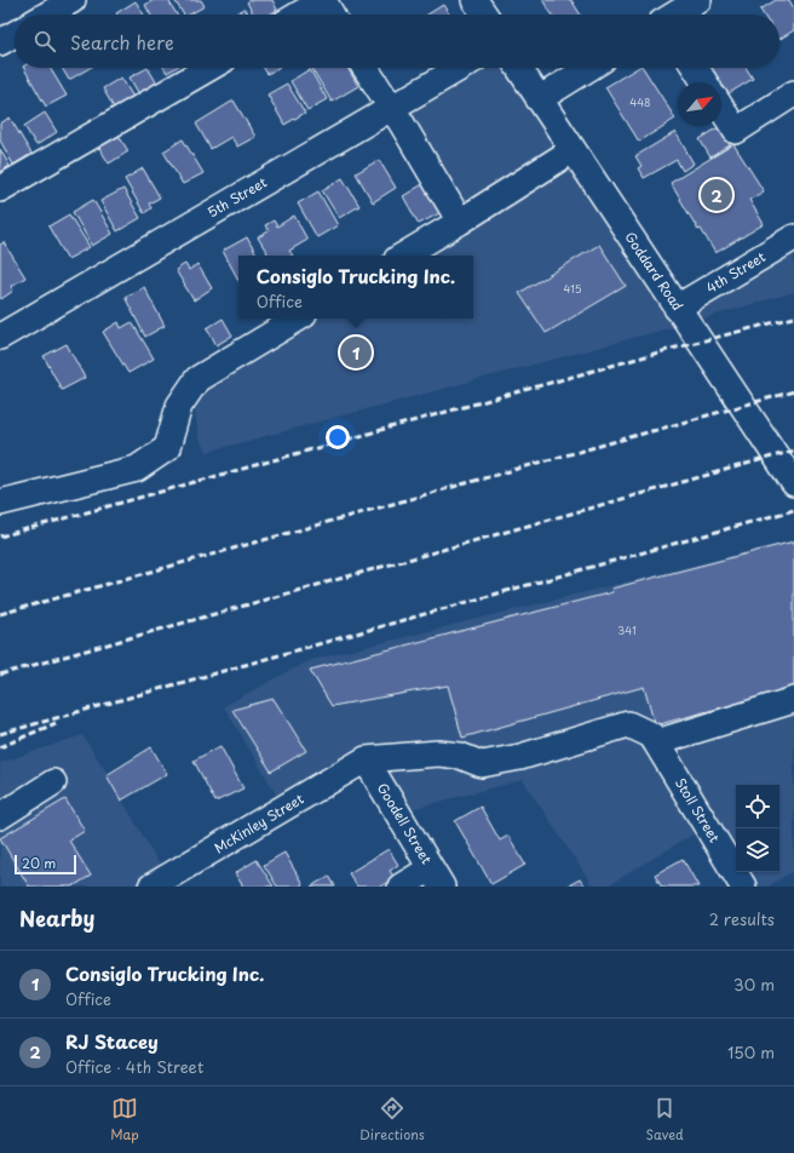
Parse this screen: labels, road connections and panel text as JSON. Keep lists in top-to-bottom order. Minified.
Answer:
{"streets":{"street":["5th Street","Goddard Road","4th Street","Stoll Street","McKinley Street","Goodell Street"]},"crossings":[["Goddard Road","4th Street"],["McKinley Street","Goodell Street"]],"house_numbers":["448","415","341"],"scale_bar":"20 m","north":"top right","page":{"search":"Search here","pins":["2","1"],"popup":["Consiglo Trucking Inc.","Office"],"scale":"20 m","heading":["Nearby","2 results"],"list":[{"mark":"1","name":"Consiglo Trucking Inc.","note":"Office","value":"30 m"},{"mark":"2","name":"RJ Stacey","note":"Office · 4th Street","value":"150 m"}],"nav":["Map","Directions","Saved"]}}
